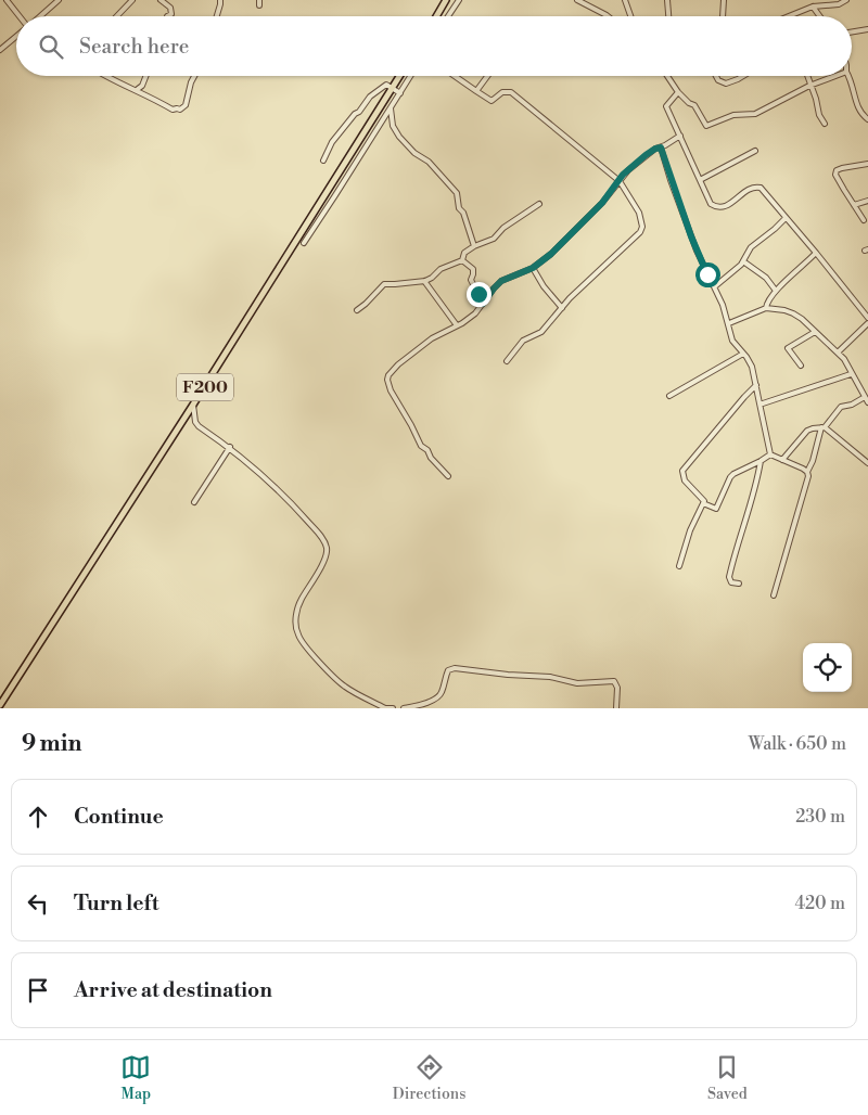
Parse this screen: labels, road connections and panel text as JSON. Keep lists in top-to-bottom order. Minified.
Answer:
{"streets":{"main road":["F200"]},"page":{"search":"Search here","heading":["9 min","Walk · 650 m"],"list":[["Continue","230 m"],["Turn left","420 m"],"Arrive at destination"],"nav":["Map","Directions","Saved"]}}
